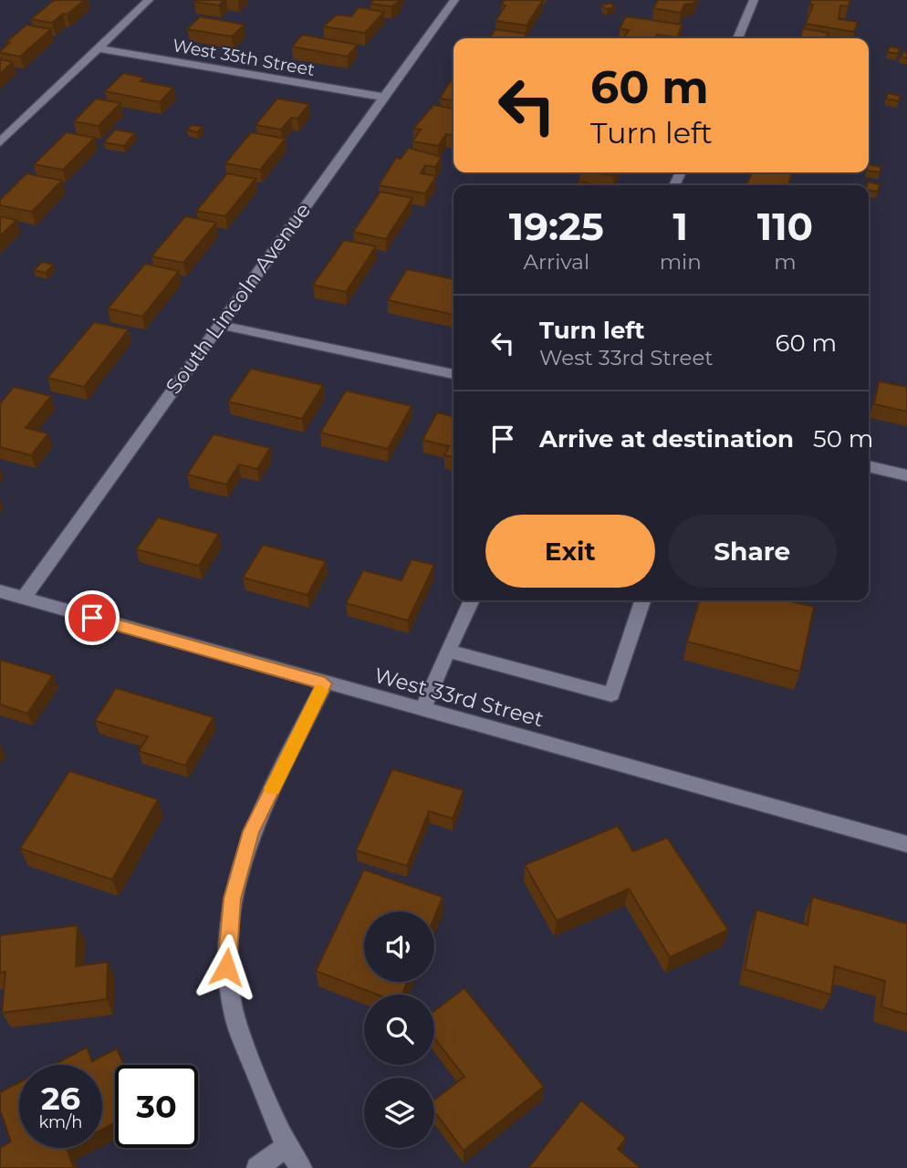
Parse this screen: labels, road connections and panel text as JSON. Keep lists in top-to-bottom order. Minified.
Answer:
{"streets":{"street":["West 35th Street","South Lincoln Avenue","West 33rd Street"]},"crossings":[["West 35th Street","South Lincoln Avenue"],["South Lincoln Avenue","West 33rd Street"]],"page":{"turn":["60 m","Turn left"],"eta":["19:25","Arrival","1","min","110","m"],"list":[{"name":"Turn left","note":"West 33rd Street","value":"60 m"},{"name":"Arrive at destination","value":"50 m"}],"buttons":["Exit","Share"],"speed":"26 km/h","limit":"30"}}
